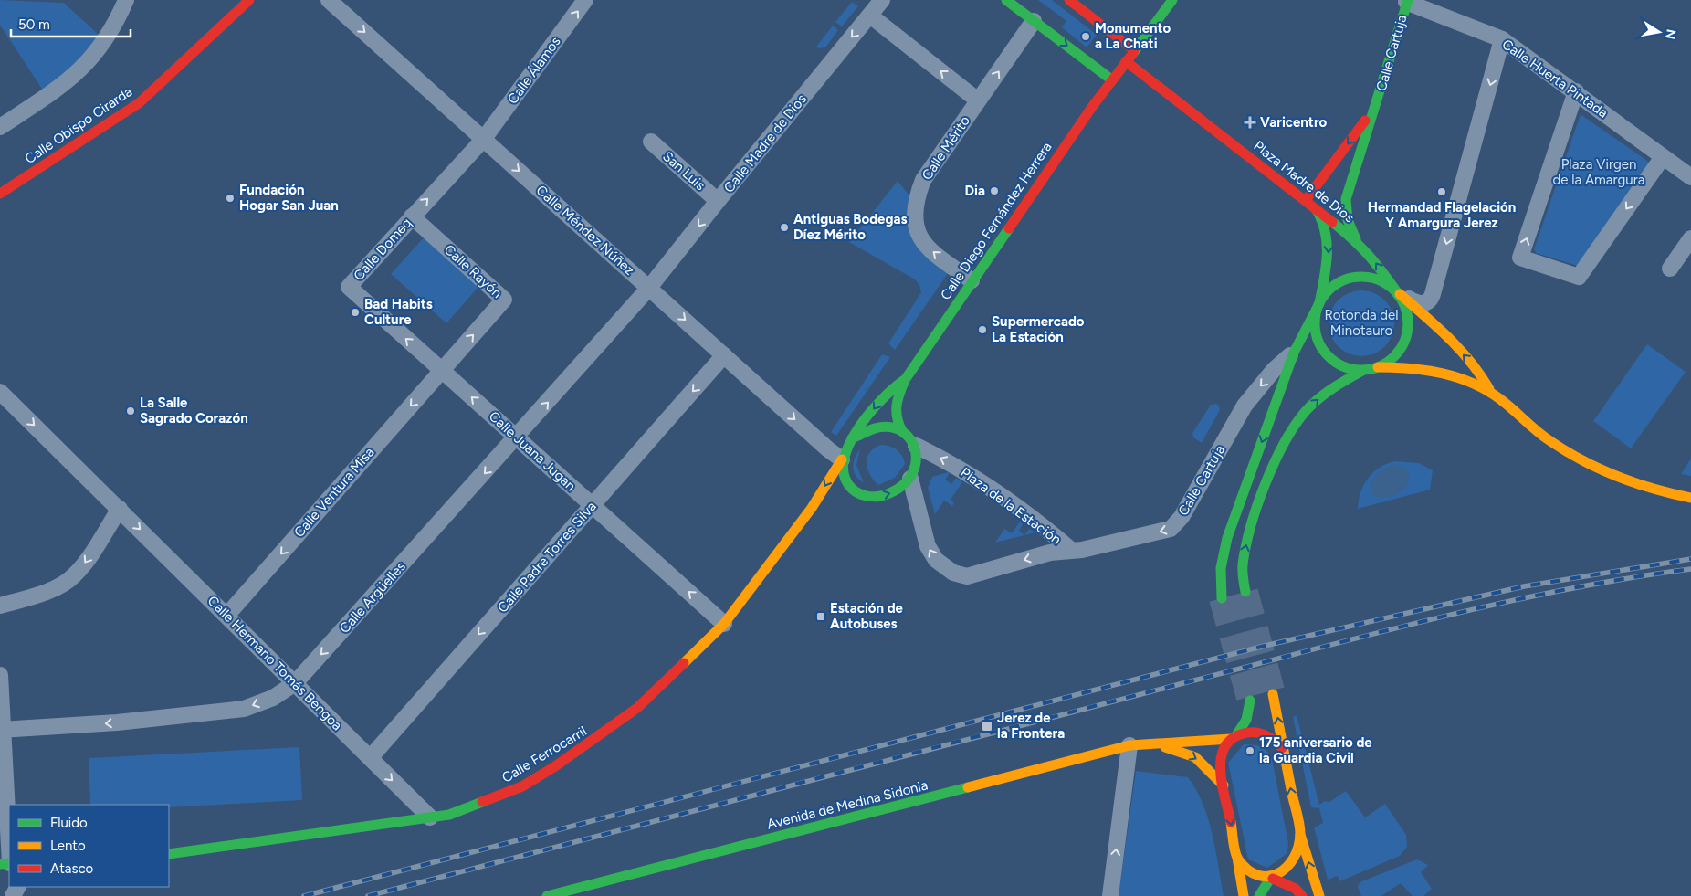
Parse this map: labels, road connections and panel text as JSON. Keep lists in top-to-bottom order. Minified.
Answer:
{"streets":{"main road":["Calle Cartuja","Calle Obispo Cirarda","Plaza Madre de Dios","Calle Diego Fernández Herrera","Calle Ferrocarril","Avenida de Medina Sidonia"],"street":["Calle Álamos","Calle Huerta Pintada","Calle Madre de Dios","Calle Mérito","San Luis","Calle Méndez Núñez","Calle Domeq","Calle Rayón","Calle Juana Jugan","Calle Ventura Misa","Plaza de la Estación","Calle Padre Torres Silva","Calle Argüelles","Calle Hermano Tomás Bengoa"]},"crossings":[["Calle Cartuja","Calle Huerta Pintada"],["Calle Cartuja","Plaza Madre de Dios"],["Calle Cartuja","Plaza de la Estación"],["Calle Álamos","Calle Méndez Núñez"],["Calle Álamos","Calle Domeq"],["Calle Madre de Dios","Calle Mérito"],["Calle Madre de Dios","San Luis"],["Calle Madre de Dios","Calle Méndez Núñez"],["Calle Madre de Dios","Calle Argüelles"],["Calle Mérito","Calle Diego Fernández Herrera"],["Calle Diego Fernández Herrera","Calle Méndez Núñez"],["Calle Diego Fernández Herrera","Plaza de la Estación"],["Calle Diego Fernández Herrera","Calle Ferrocarril"],["Calle Méndez Núñez","Calle Domeq"],["Calle Méndez Núñez","Plaza de la Estación"],["Calle Méndez Núñez","Calle Padre Torres Silva"],["Calle Méndez Núñez","Calle Argüelles"],["Calle Méndez Núñez","Calle Ferrocarril"],["Calle Domeq","Calle Rayón"],["Calle Domeq","Calle Juana Jugan"],["Calle Domeq","Calle Ventura Misa"],["Calle Rayón","Calle Juana Jugan"],["Calle Rayón","Calle Ventura Misa"],["Calle Juana Jugan","Calle Ventura Misa"],["Calle Juana Jugan","Calle Padre Torres Silva"],["Calle Juana Jugan","Calle Argüelles"],["Calle Juana Jugan","Calle Ferrocarril"],["Calle Ventura Misa","Calle Hermano Tomás Bengoa"],["Plaza de la Estación","Calle Ferrocarril"],["Calle Padre Torres Silva","Calle Hermano Tomás Bengoa"],["Calle Argüelles","Calle Hermano Tomás Bengoa"],["Calle Hermano Tomás Bengoa","Calle Ferrocarril"]],"one_way":["Calle Álamos","Calle Madre de Dios","Calle Méndez Núñez","Calle Juana Jugan","Calle Ventura Misa","Plaza de la Estación","Calle Padre Torres Silva","Calle Hermano Tomás Bengoa"],"parks":["Plaza Virgen de la Amargura","Rotonda del Minotauro"],"places":{"other":["Monumento a La Chati","Dia","Hermandad Flagelación Y Amargura Jerez","Fundación Hogar San Juan","Antiguas Bodegas Díez Mérito","Bad Habits Culture","Supermercado La Estación","La Salle Sagrado Corazón","175 aniversario de la Guardia Civil"],"health":["Varicentro"],"transit":["Estación de Autobuses","Jerez de la Frontera"]},"legend":["Fluido","Lento","Atasco"],"scale_bar":"50 m","north":"right"}
